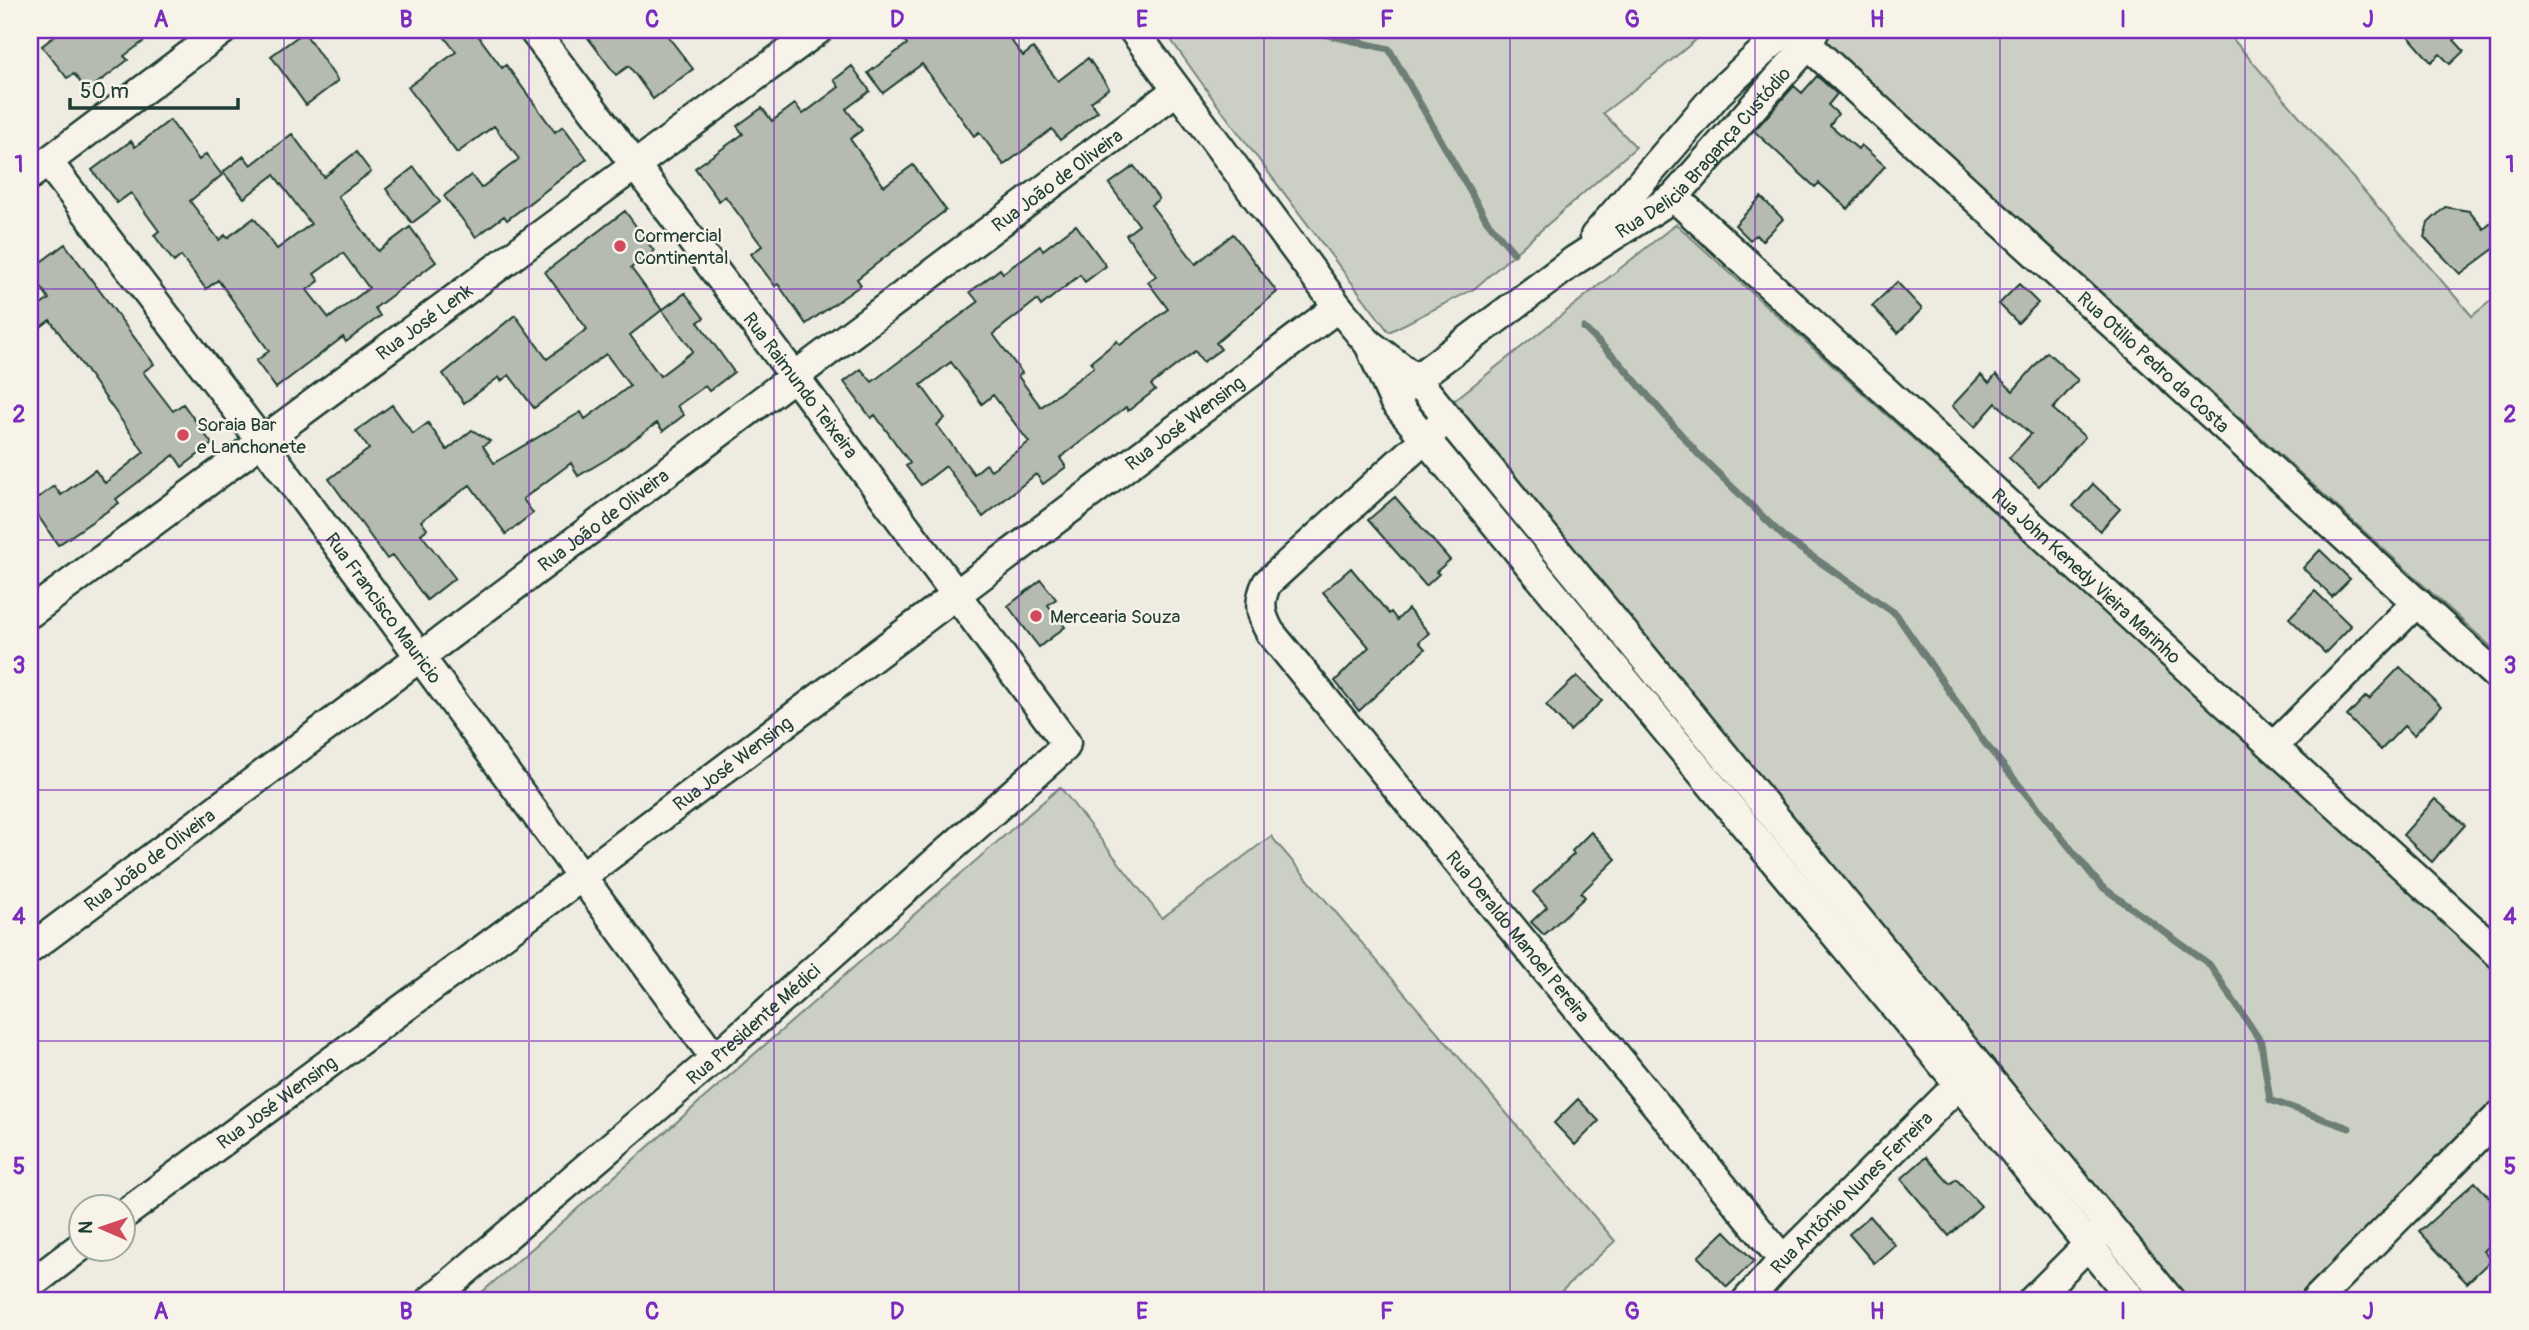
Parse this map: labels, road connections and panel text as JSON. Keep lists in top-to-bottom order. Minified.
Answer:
{"streets":{"street":["Rua Delicia Bragança Custódio","Rua João de Oliveira","Rua José Lenk","Rua Otilio Pedro da Costa","Rua Raimundo Teixeira","Rua José Wensing","Rua John Kenedy Vieira Marinho","Rua Francisco Mauricio","Rua Deraldo Manoel Pereira","Rua Presidente Médici","Rua Antônio Nunes Ferreira"]},"crossings":[["Rua Delicia Bragança Custódio","Rua Otilio Pedro da Costa"],["Rua Delicia Bragança Custódio","Rua John Kenedy Vieira Marinho"],["Rua João de Oliveira","Rua Raimundo Teixeira"],["Rua João de Oliveira","Rua Francisco Mauricio"],["Rua José Lenk","Rua Raimundo Teixeira"],["Rua José Lenk","Rua Francisco Mauricio"],["Rua Raimundo Teixeira","Rua José Wensing"],["Rua Raimundo Teixeira","Rua Presidente Médici"],["Rua José Wensing","Rua Francisco Mauricio"],["Rua Francisco Mauricio","Rua Presidente Médici"],["Rua Deraldo Manoel Pereira","Rua Antônio Nunes Ferreira"]],"places":["Cormercial Continental","Soraia Bar e Lanchonete","Mercearia Souza"],"scale_bar":"50 m","north":"left","grid":{"columns":["A","B","C","D","E","F","G","H","I","J"],"rows":["1","2","3","4","5"]}}
